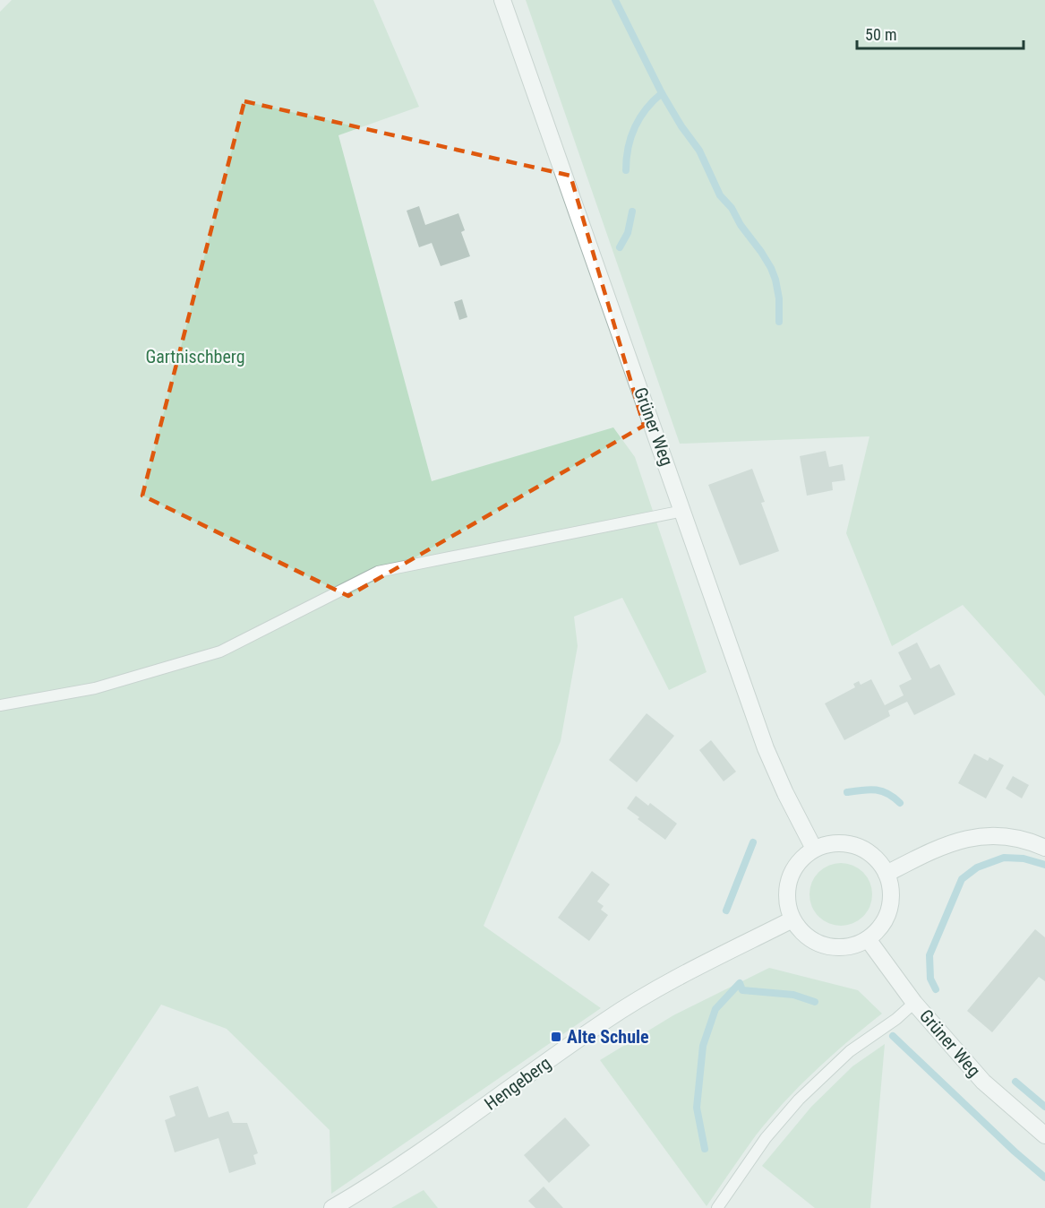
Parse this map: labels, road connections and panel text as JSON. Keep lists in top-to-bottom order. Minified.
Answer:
{"streets":{"street":["Grüner Weg","Hengeberg"]},"crossings":[["Grüner Weg","Hengeberg"]],"parks":["Gartnischberg"],"places":{"transit":["Alte Schule"]},"scale_bar":"50 m"}
